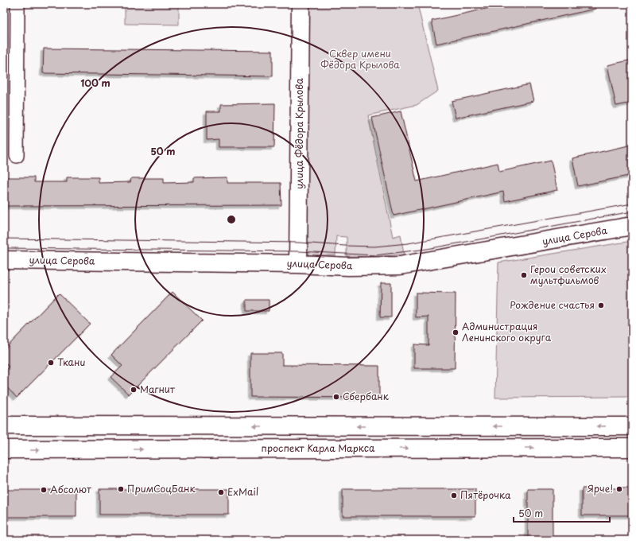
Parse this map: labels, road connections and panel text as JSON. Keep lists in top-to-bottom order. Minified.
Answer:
{"streets":{"main road":["улица Фёдора Крылова","улица Серова","проспект Карла Маркса"]},"crossings":[["улица Фёдора Крылова","улица Серова"]],"parks":["Сквер имени Фёдора Крылова"],"places":["Герои советских мультфильмов","Рождение счастья","Администрация Ленинского округа","Ткани","Магнит","Сбербанк","ПримСоцБанк","Ярче!","Абсолют","ExMail","Пятёрочка"],"scale_bar":"50 m","rings":["100 m","50 m"]}
